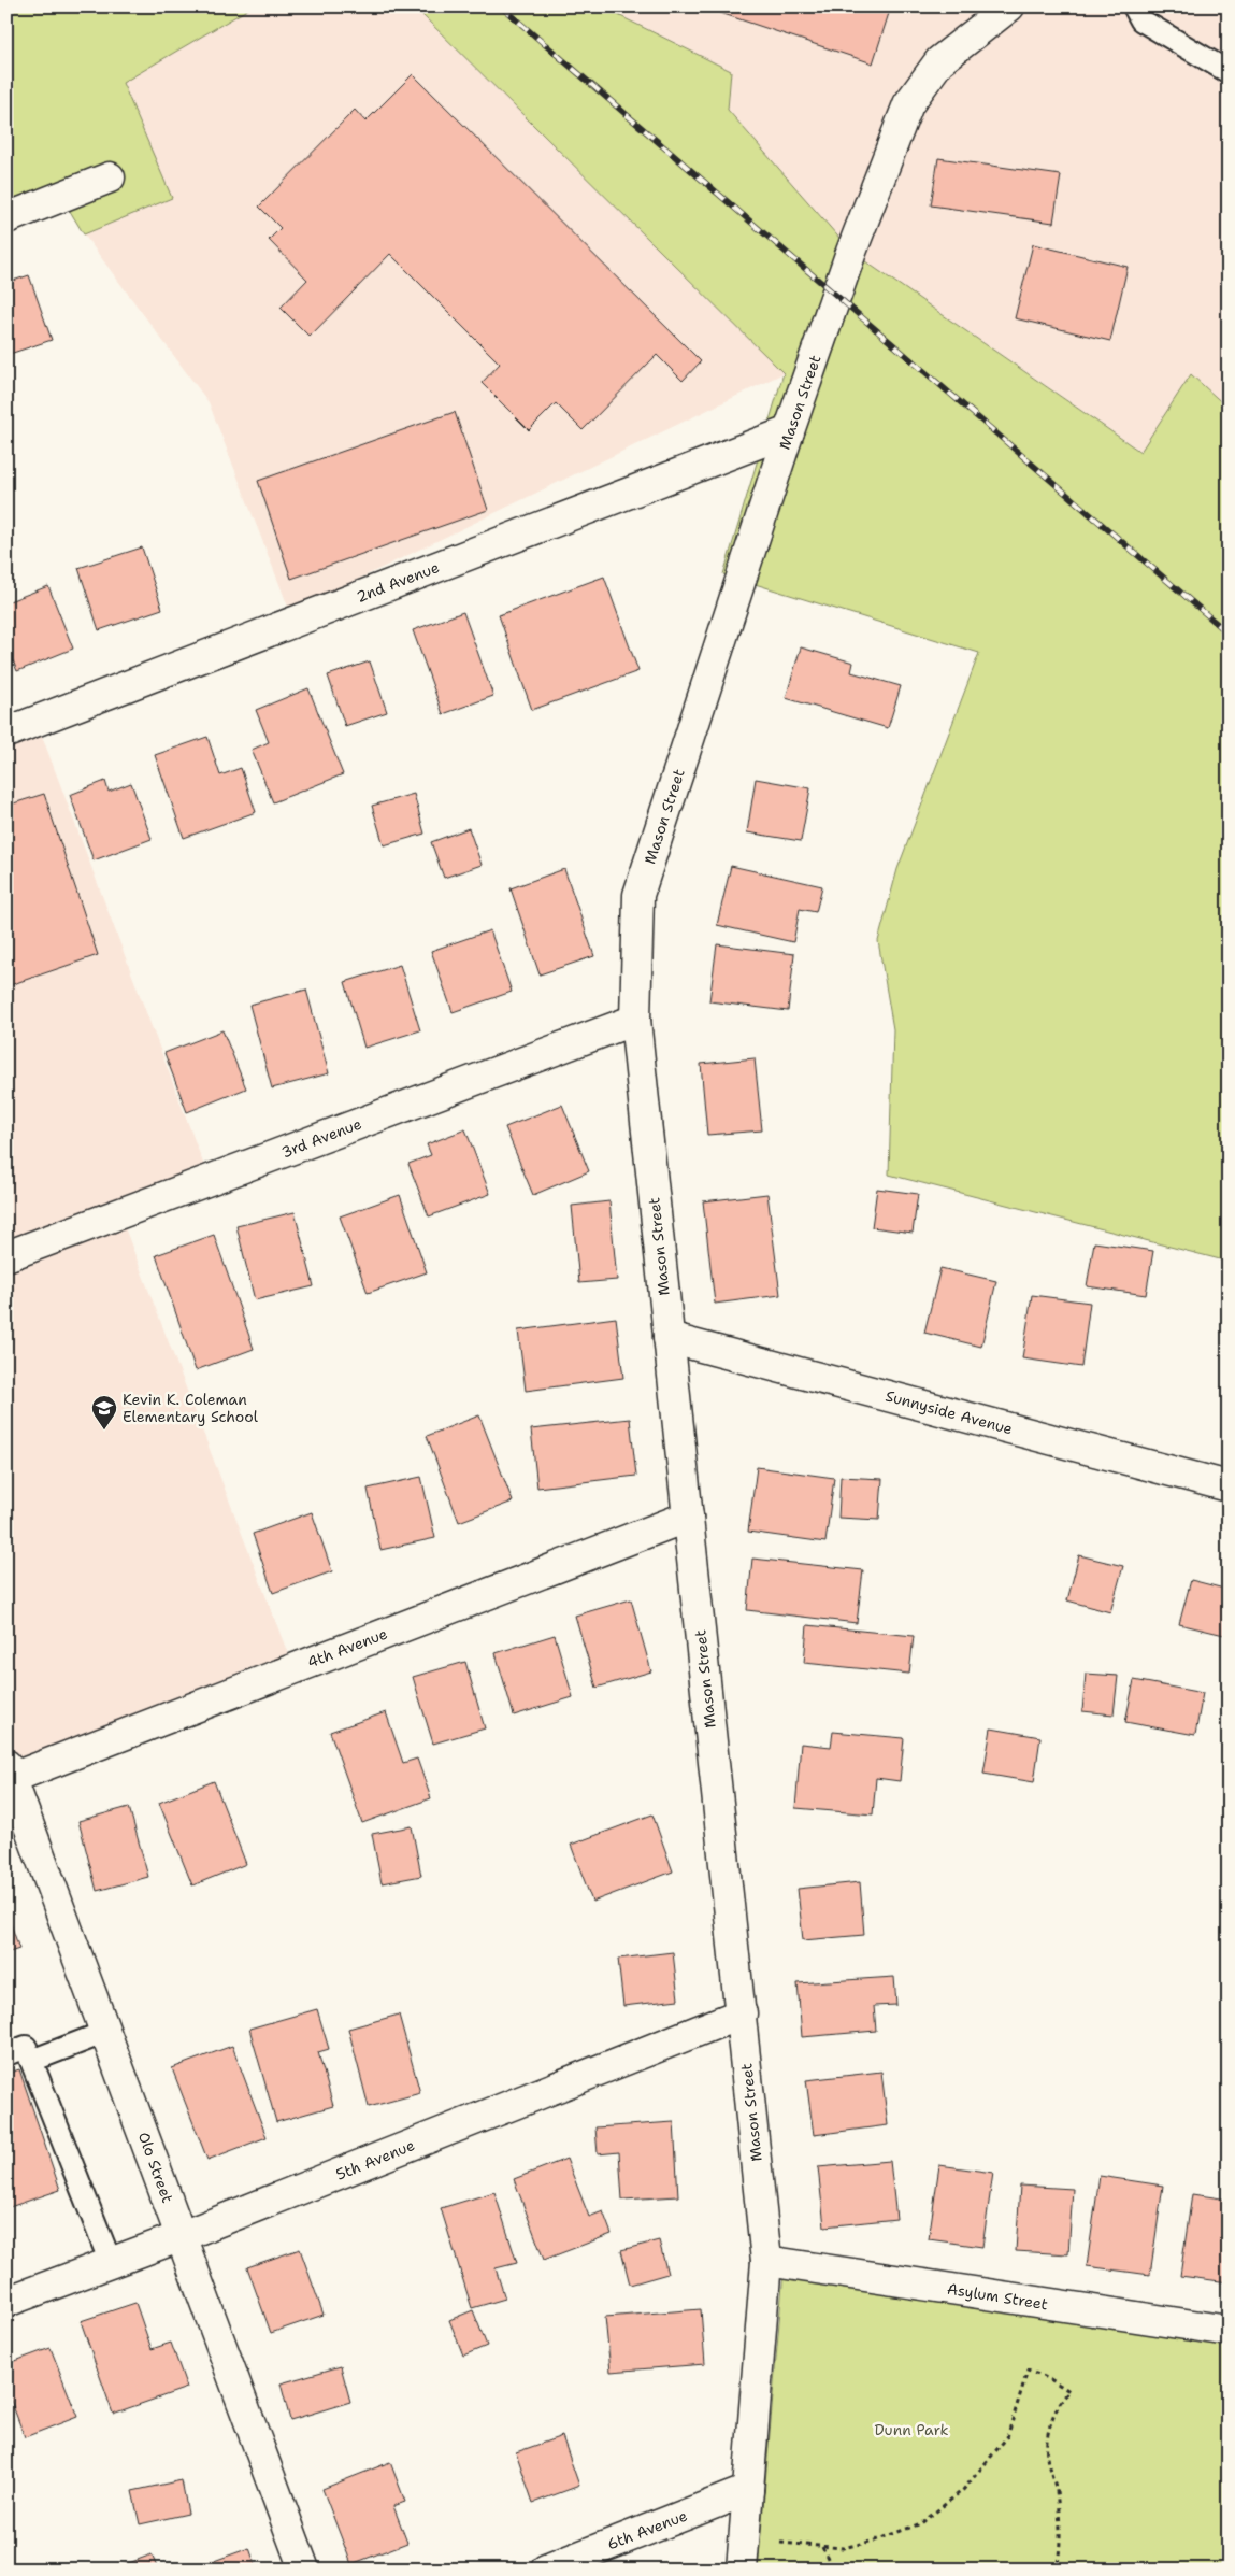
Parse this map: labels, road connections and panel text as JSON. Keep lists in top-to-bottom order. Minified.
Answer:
{"streets":{"street":["Mason Street","2nd Avenue","3rd Avenue","Sunnyside Avenue","4th Avenue","5th Avenue","Olo Street","Asylum Street","6th Avenue"]},"crossings":[["Mason Street","2nd Avenue"],["Mason Street","3rd Avenue"],["Mason Street","Sunnyside Avenue"],["Mason Street","4th Avenue"],["Mason Street","5th Avenue"],["Mason Street","Asylum Street"],["Mason Street","6th Avenue"],["4th Avenue","Olo Street"],["5th Avenue","Olo Street"]],"parks":["Dunn Park"],"places":{"school or university":["Kevin K. Coleman Elementary School"]}}
